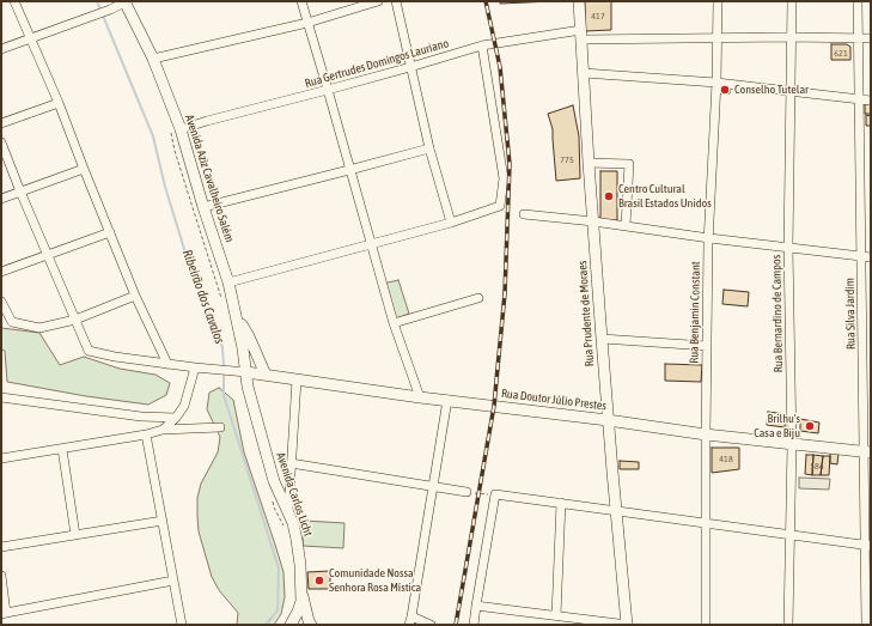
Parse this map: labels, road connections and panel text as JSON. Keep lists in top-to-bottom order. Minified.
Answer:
{"streets":{"main road":["Avenida Aziz Cavalheiro Salém","Rua Prudente de Moraes","Rua Doutor Júlio Prestes","Avenida Carlos Licht"],"street":["Rua Gertrudes Domingos Lauriano","Rua Benjamin Constant","Rua Bernardino de Campos","Rua Silva Jardim"]},"crossings":[["Rua Gertrudes Domingos Lauriano","Avenida Aziz Cavalheiro Salém"],["Rua Gertrudes Domingos Lauriano","Rua Benjamin Constant"],["Rua Gertrudes Domingos Lauriano","Rua Prudente de Moraes"],["Rua Gertrudes Domingos Lauriano","Rua Bernardino de Campos"],["Rua Gertrudes Domingos Lauriano","Rua Silva Jardim"],["Avenida Aziz Cavalheiro Salém","Rua Doutor Júlio Prestes"],["Avenida Aziz Cavalheiro Salém","Avenida Carlos Licht"],["Rua Benjamin Constant","Rua Doutor Júlio Prestes"],["Rua Prudente de Moraes","Rua Doutor Júlio Prestes"],["Rua Bernardino de Campos","Rua Doutor Júlio Prestes"],["Rua Silva Jardim","Rua Doutor Júlio Prestes"],["Rua Doutor Júlio Prestes","Avenida Carlos Licht"]],"water":["Ribeirão dos Cavalos"],"places":["Conselho Tutelar","Centro Cultural Brasil Estados Unidos","Brilhu's Casa e Biju","Comunidade Nossa Senhora Rosa Mística"],"house_numbers":["417","621","775","418","584"]}
